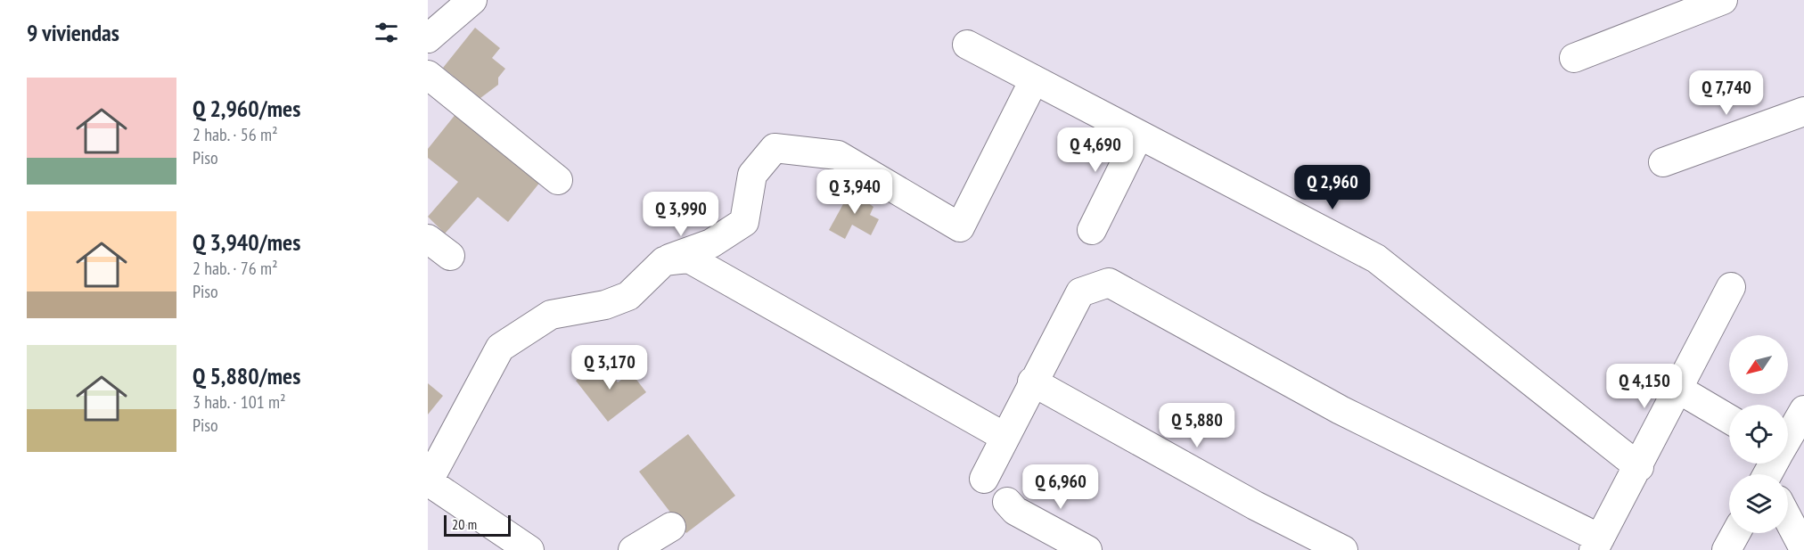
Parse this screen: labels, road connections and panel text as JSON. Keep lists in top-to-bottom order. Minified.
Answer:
{"scale_bar":"20 m","north":"bottom left","page":{"heading":"9 viviendas","list":[{"name":"Q 2,960/mes","note":"2 hab. · 56 m² · Piso"},{"name":"Q 3,940/mes","note":"2 hab. · 76 m² · Piso"},{"name":"Q 5,880/mes","note":"3 hab. · 101 m² · Piso"}],"price":["Q 7,740","Q 4,690","Q 2,960","Q 3,940","Q 3,990","Q 3,170","Q 4,150","Q 5,880","Q 6,960"],"scale":"20 m"}}
